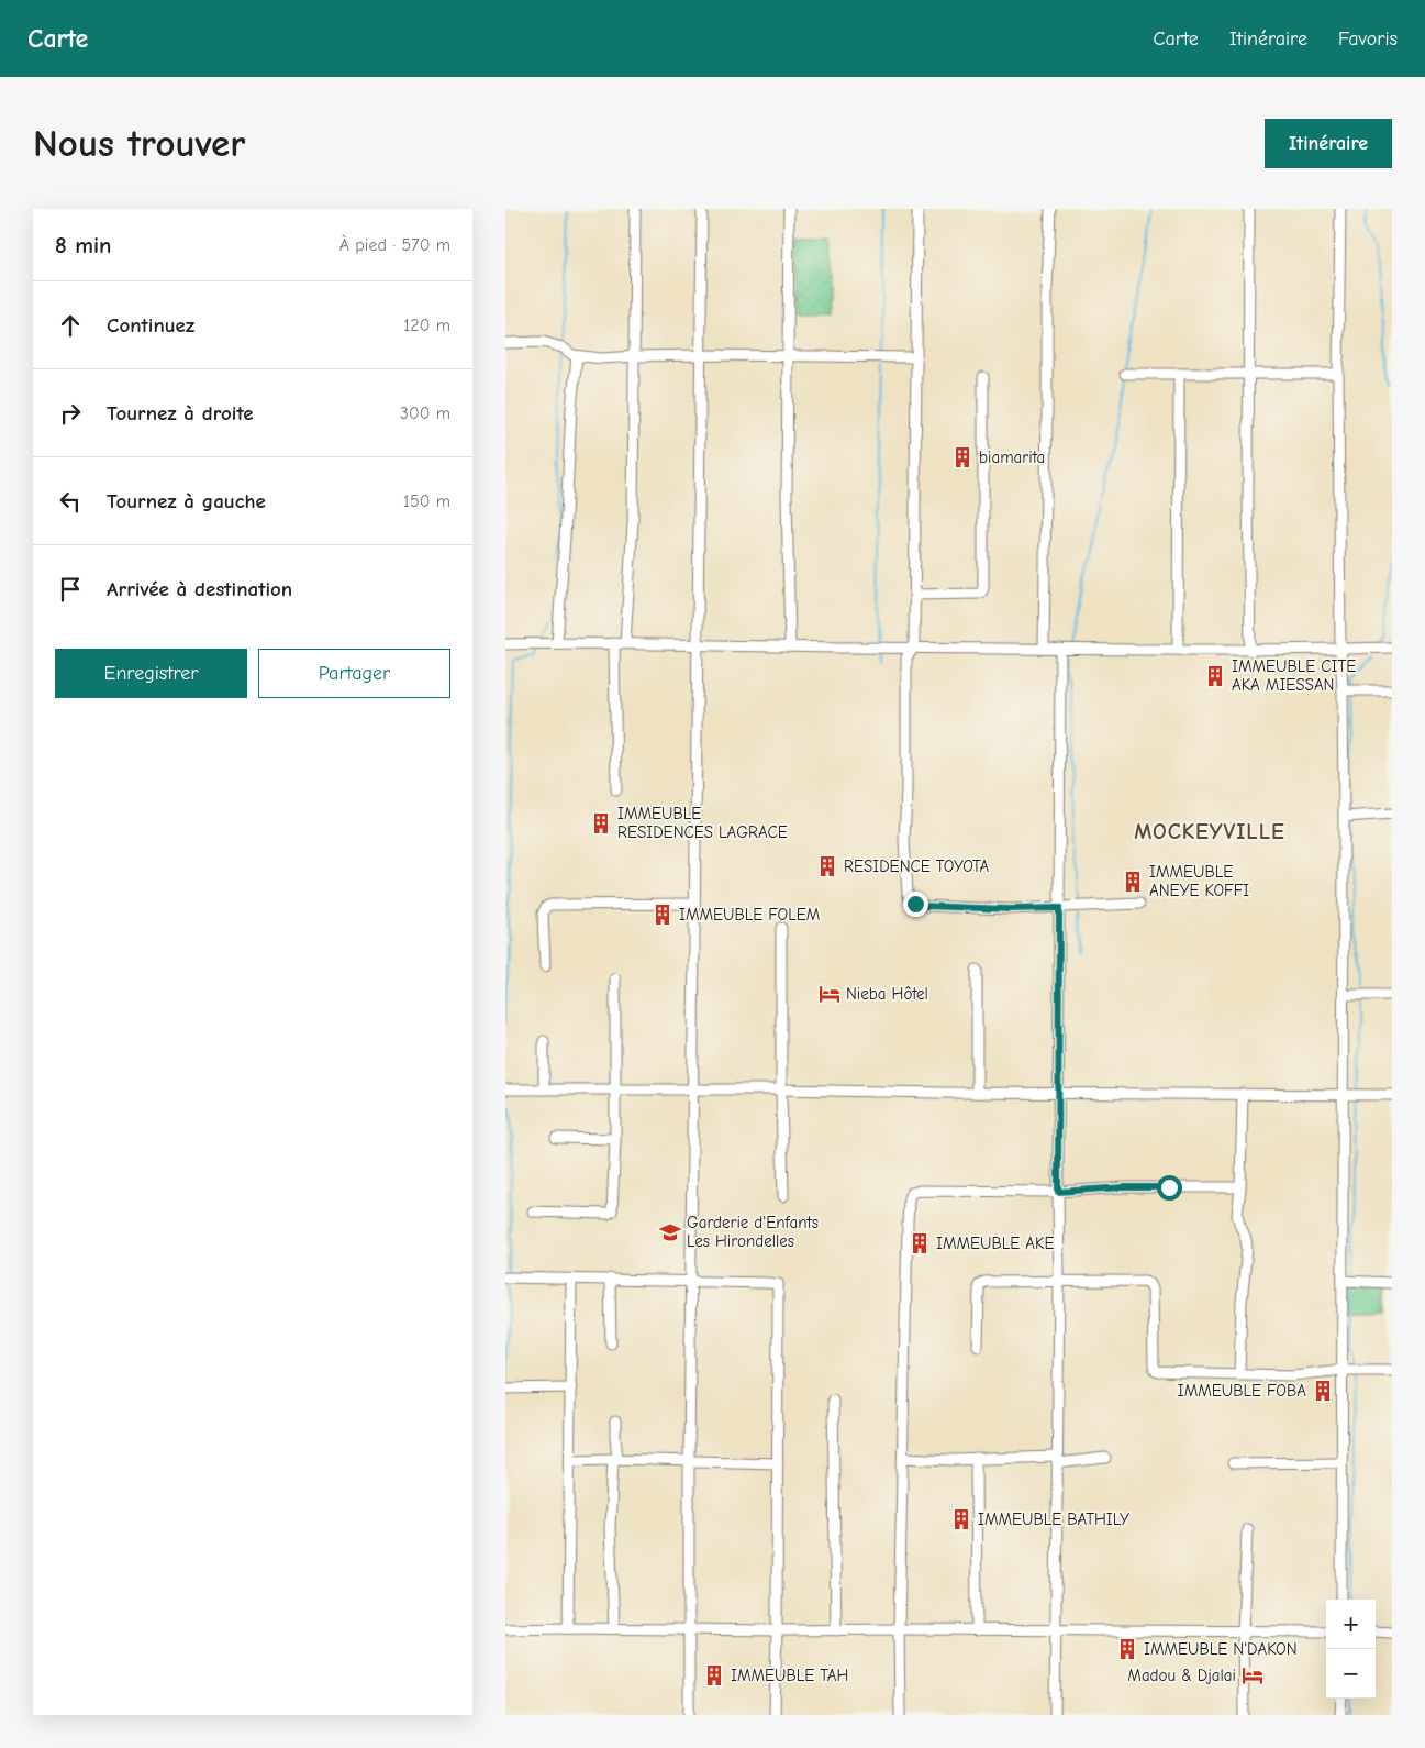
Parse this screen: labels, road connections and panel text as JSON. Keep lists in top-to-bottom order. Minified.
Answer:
{"districts":["MOCKEYVILLE"],"places":{"building":["biamarita","IMMEUBLE CITE AKA MIESSAN","IMMEUBLE RESIDENCES LAGRACE","RESIDENCE TOYOTA","IMMEUBLE ANEYE KOFFI","IMMEUBLE FOLEM","IMMEUBLE AKE","IMMEUBLE FOBA","IMMEUBLE BATHILY","IMMEUBLE N'DAKON","IMMEUBLE TAH"],"hotel":["Nieba Hôtel","Madou & Djalai"],"school or university":["Garderie d'Enfants Les Hirondelles"]},"page":{"header":"Carte","nav":["Carte","Itinéraire","Favoris"],"buttons":["Itinéraire",["Enregistrer","Partager"]],"title":"Nous trouver","heading":["8 min","À pied · 570 m"],"list":[["Continuez","120 m"],["Tournez à droite","300 m"],["Tournez à gauche","150 m"],"Arrivée à destination"],"map_buttons":["+","−"]}}
